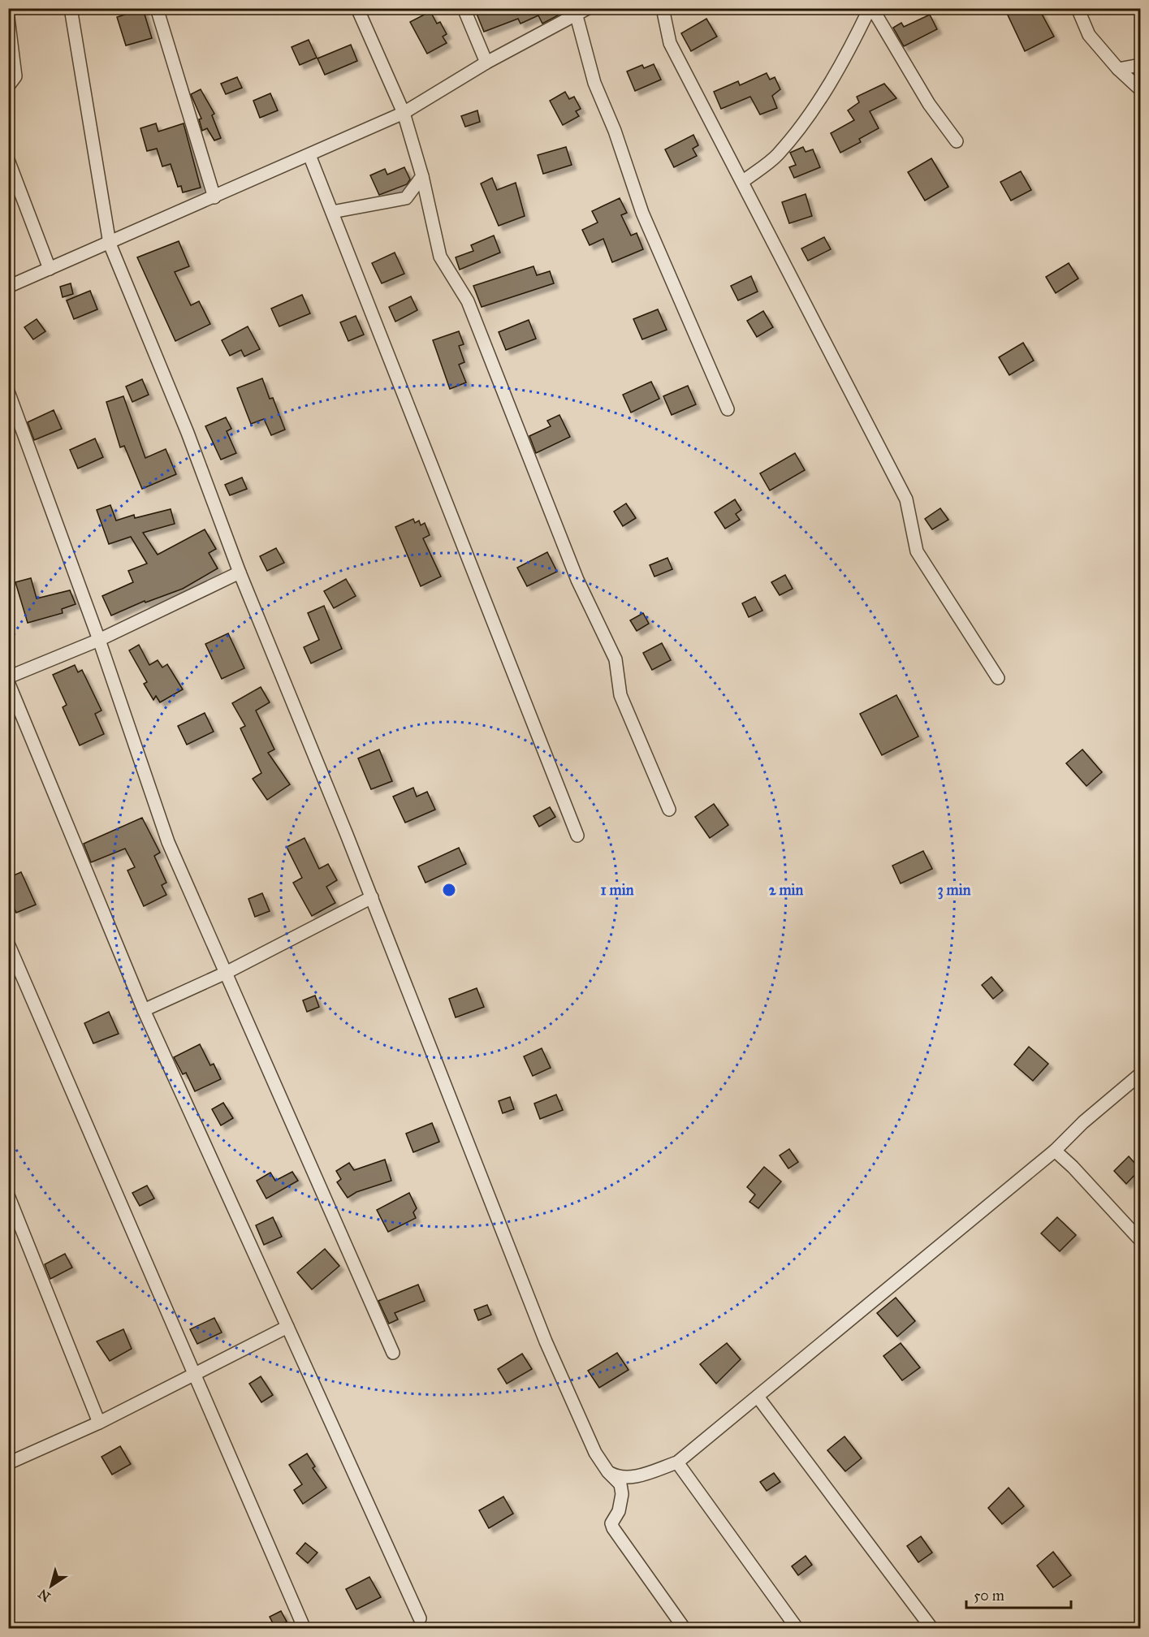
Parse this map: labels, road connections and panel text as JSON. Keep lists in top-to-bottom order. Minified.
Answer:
{"scale_bar":"50 m","north":"bottom left","rings":["1 min","2 min","3 min"]}
